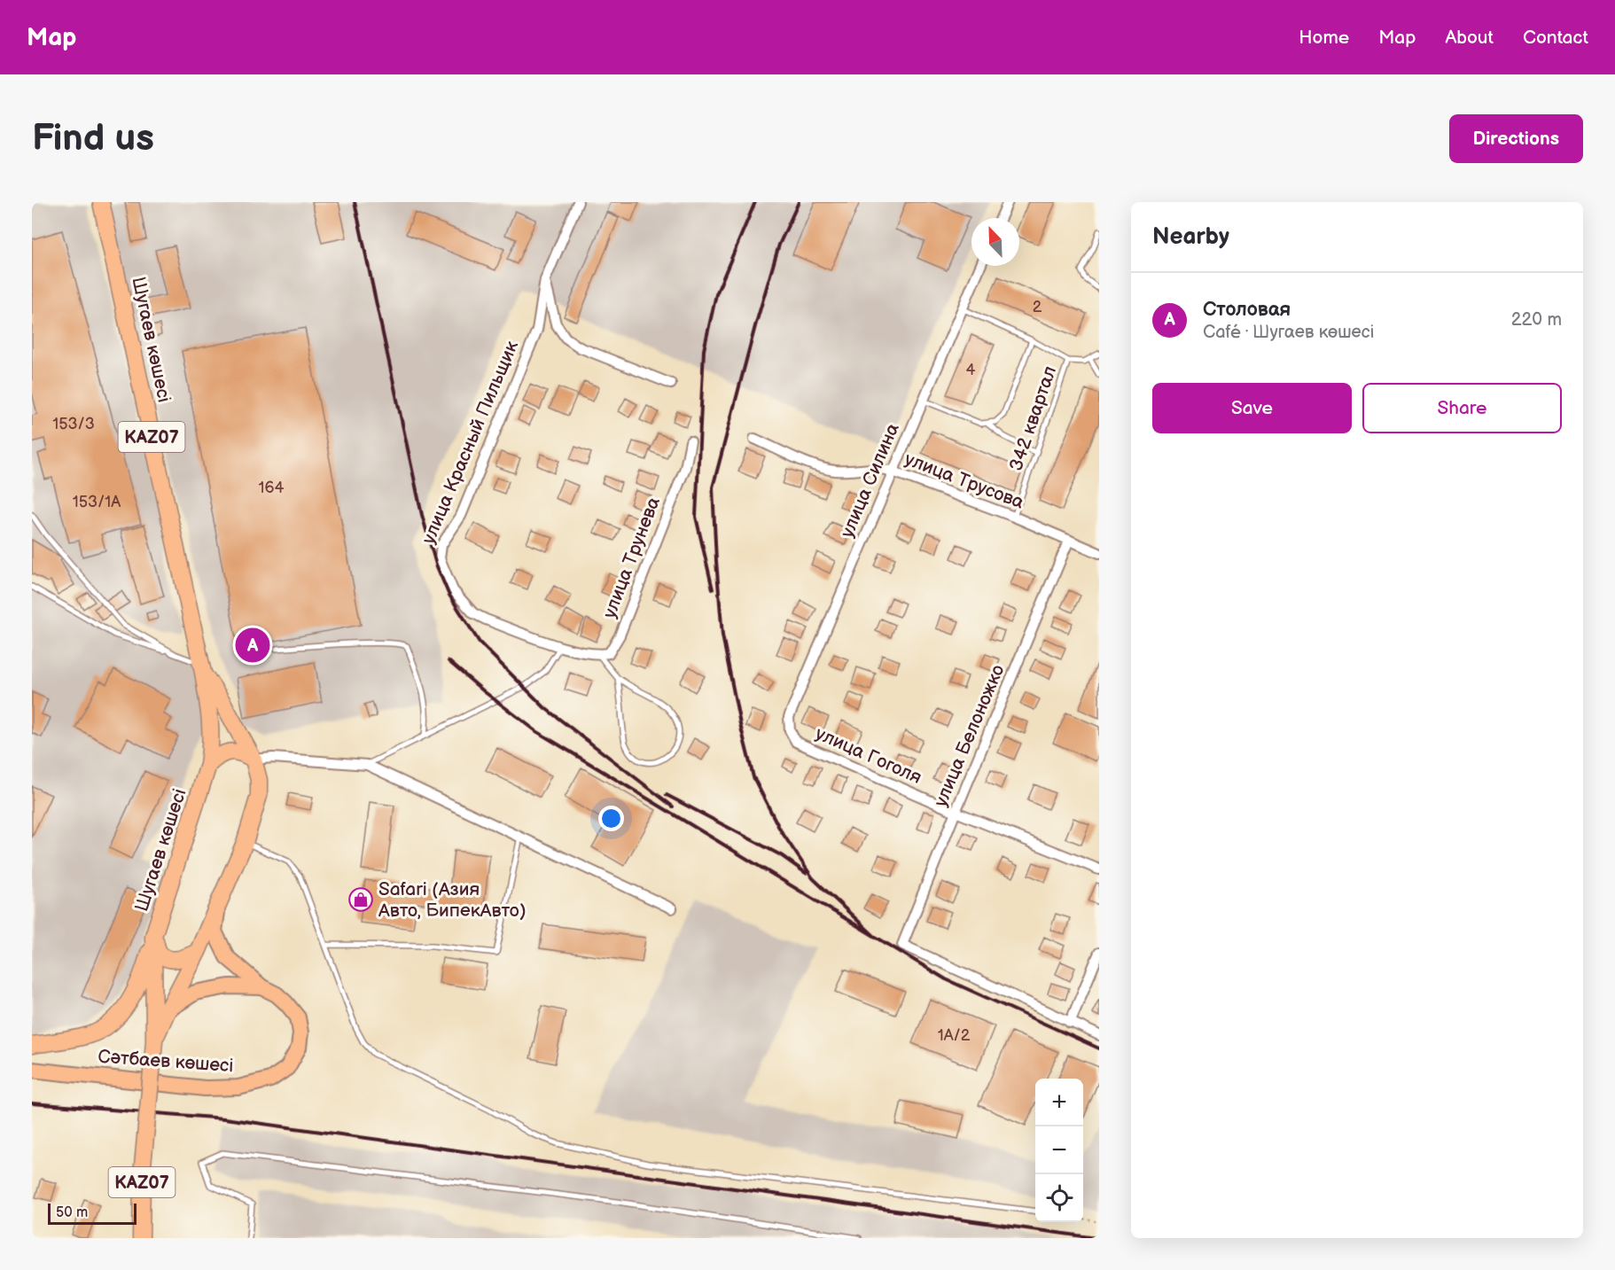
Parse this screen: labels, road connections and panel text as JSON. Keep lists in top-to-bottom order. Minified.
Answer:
{"streets":{"highway":["Шугаев көшесі","KAZ07"],"main road":["Сәтбаев көшесі"],"street":["улица Красный Пильщик","улица Силина","улица Трусова","улица Трунева","улица Белоножко","улица Гоголя"],"lane":["342 квартал"]},"crossings":[["Шугаев көшесі","KAZ07"],["Шугаев көшесі","Сәтбаев көшесі"],["342 квартал","улица Трусова"],["улица Силина","улица Трусова"],["улица Силина","улица Гоголя"],["улица Трусова","улица Белоножко"],["улица Белоножко","улица Гоголя"]],"places":{"shop":["Safari (Азия Авто, БипекАвто)"]},"house_numbers":["2","4","153/3","164","153/1A","1А/2"],"scale_bar":"50 m","north":"top left","page":{"header":"Map","nav":["Home","Map","About","Contact"],"buttons":["Directions",["Save","Share"]],"title":"Find us","heading":"Nearby","list":[{"mark":"A","name":"Столовая","note":"Café · Шугаев көшесі","value":"220 m"}],"pins":"A","map_buttons":["+","−"],"scale":"50 m"}}
